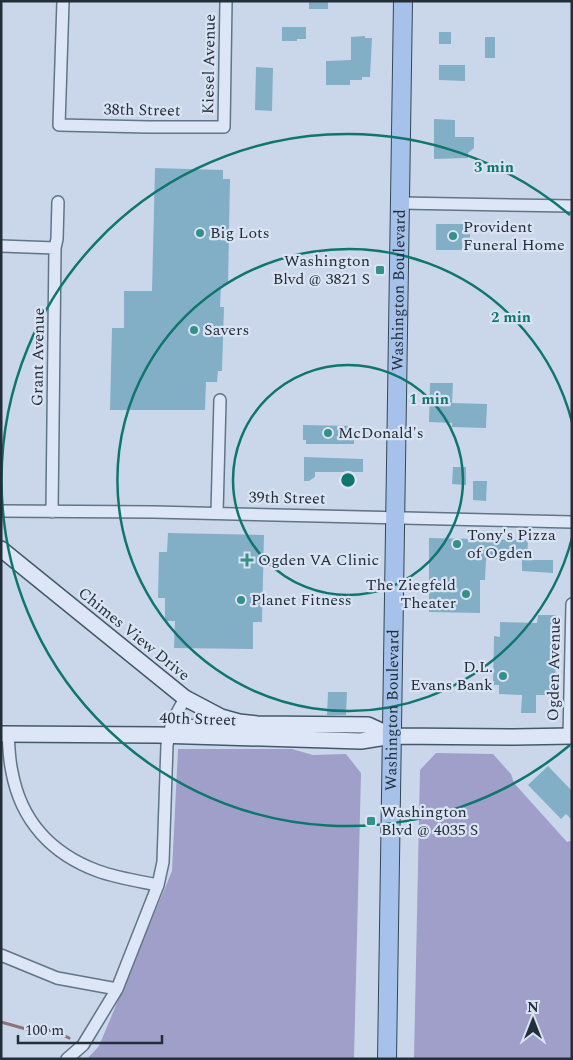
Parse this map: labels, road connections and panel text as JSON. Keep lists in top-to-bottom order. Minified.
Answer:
{"streets":{"main road":["Washington Boulevard","Chimes View Drive","40th Street"],"street":["Kiesel Avenue","38th Street","Grant Avenue","39th Street","Ogden Avenue"]},"crossings":[["Kiesel Avenue","38th Street"],["Washington Boulevard","39th Street"],["Washington Boulevard","40th Street"],["Grant Avenue","39th Street"],["Chimes View Drive","40th Street"],["Ogden Avenue","40th Street"]],"places":{"other":["Big Lots","Provident Funeral Home","Savers","McDonald's","Tony's Pizza of Ogden","The Ziegfeld Theater","Planet Fitness","D.L. Evans Bank"],"transit":["Washington Blvd @ 3821 S","Washington Blvd @ 4035 S"],"health":["Ogden VA Clinic"]},"scale_bar":"100 m","north":"top","rings":["3 min","2 min","1 min"]}
